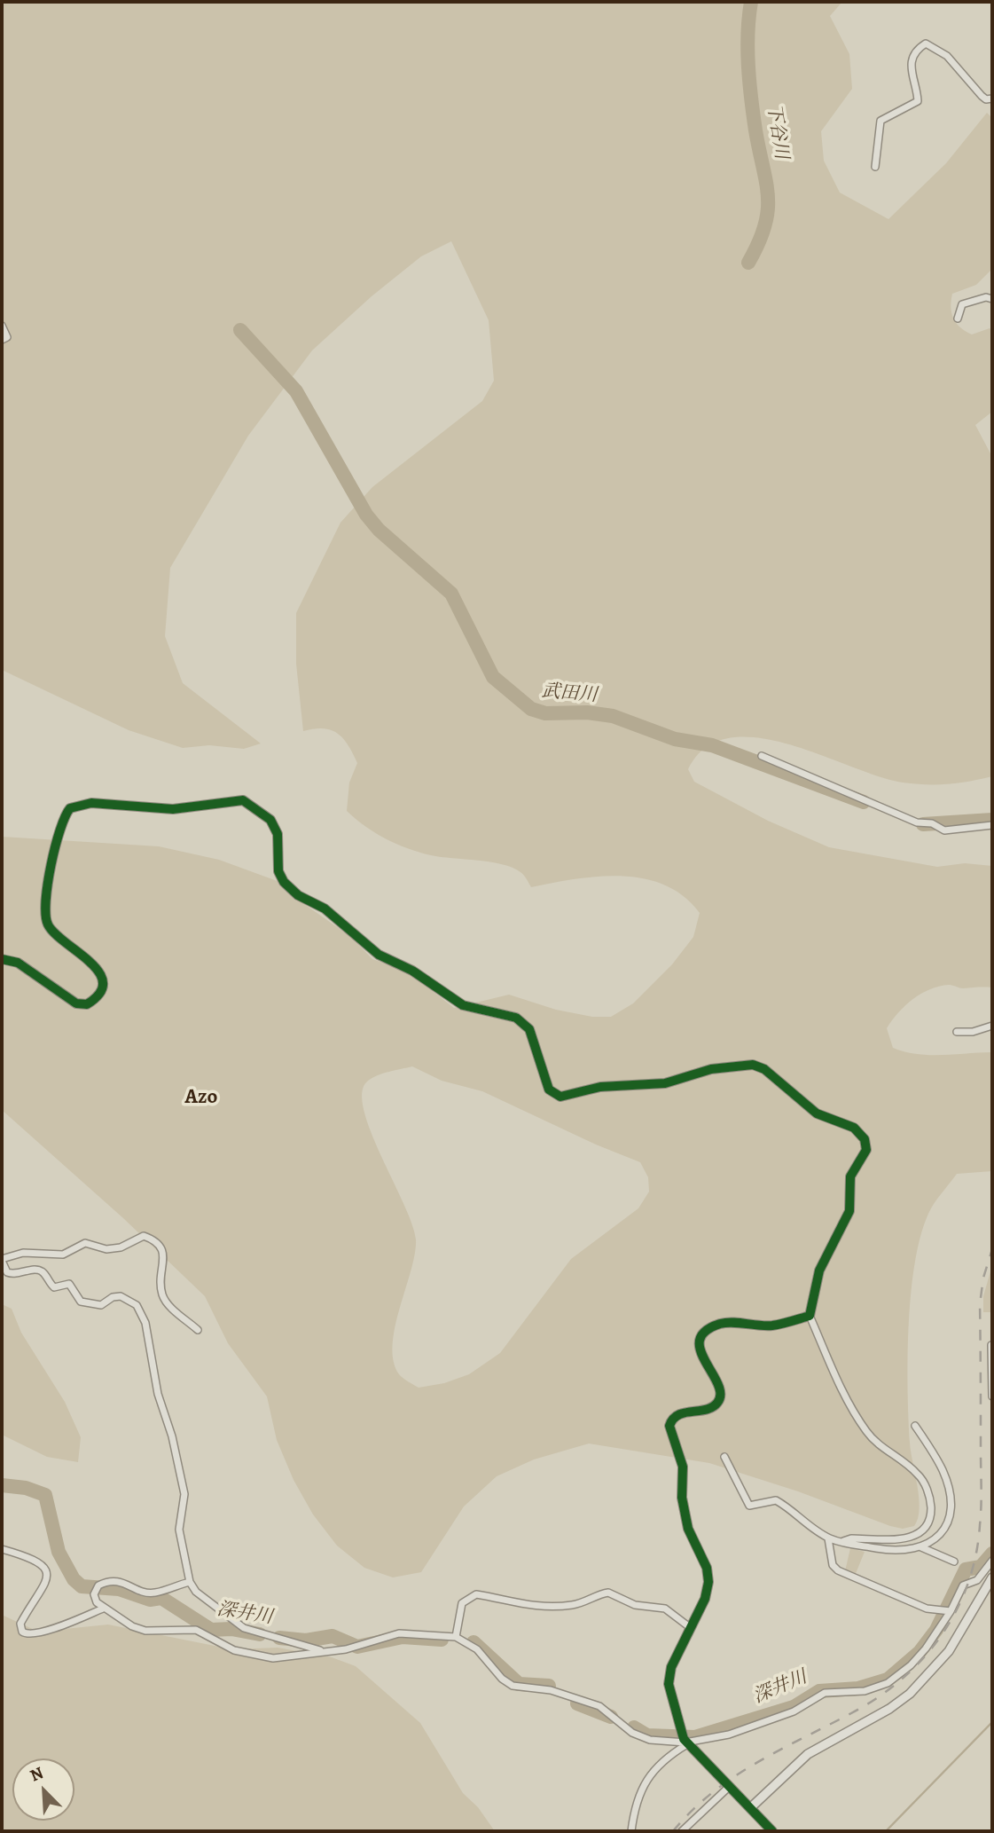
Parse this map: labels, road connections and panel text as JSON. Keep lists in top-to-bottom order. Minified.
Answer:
{"districts":["Azo"],"water":["下谷川","武田川","深井川"],"north":"top left"}
